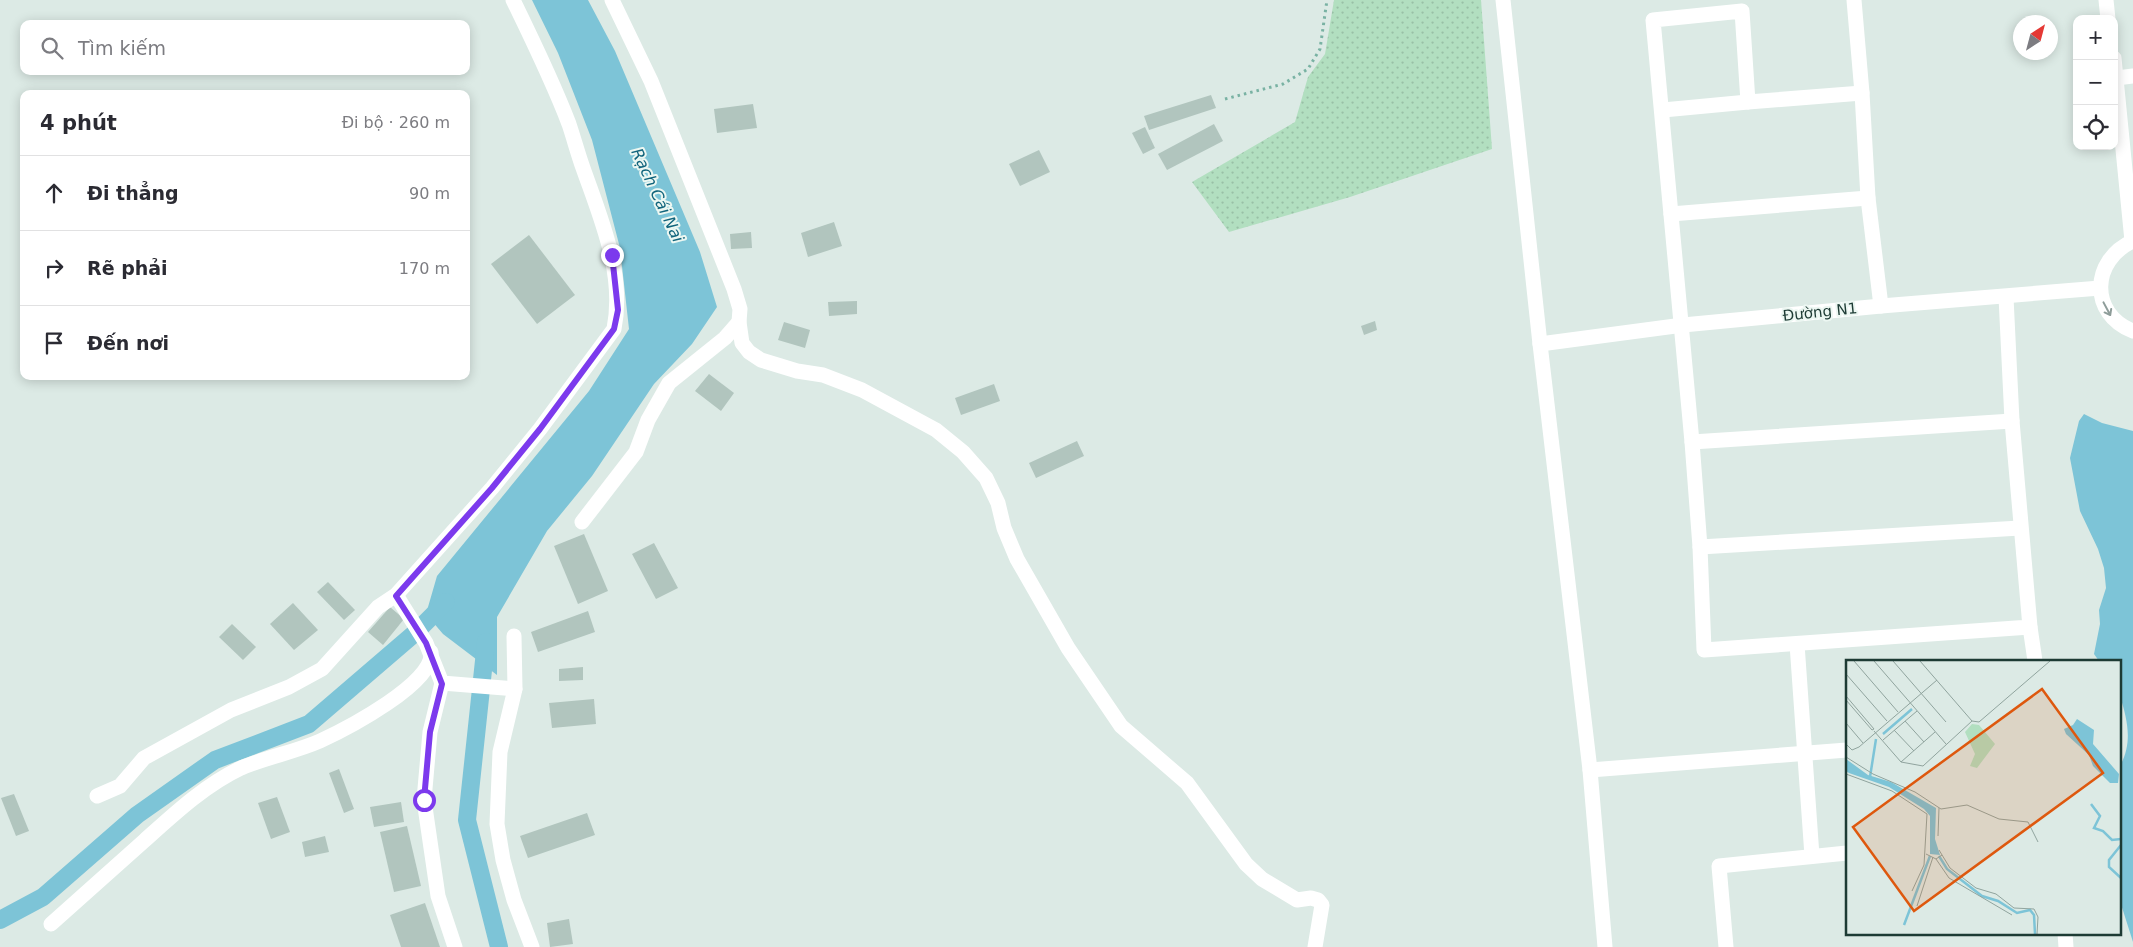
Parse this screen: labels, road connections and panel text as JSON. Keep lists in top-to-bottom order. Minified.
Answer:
{"streets":{"street":["Đường N1"]},"water":["Rạch Cái Nai"],"north":"top right","page":{"map_buttons":["+","−"],"search":"Tìm kiếm","heading":["4 phút","Đi bộ · 260 m"],"list":[["Đi thẳng","90 m"],["Rẽ phải","170 m"],"Đến nơi"]}}
